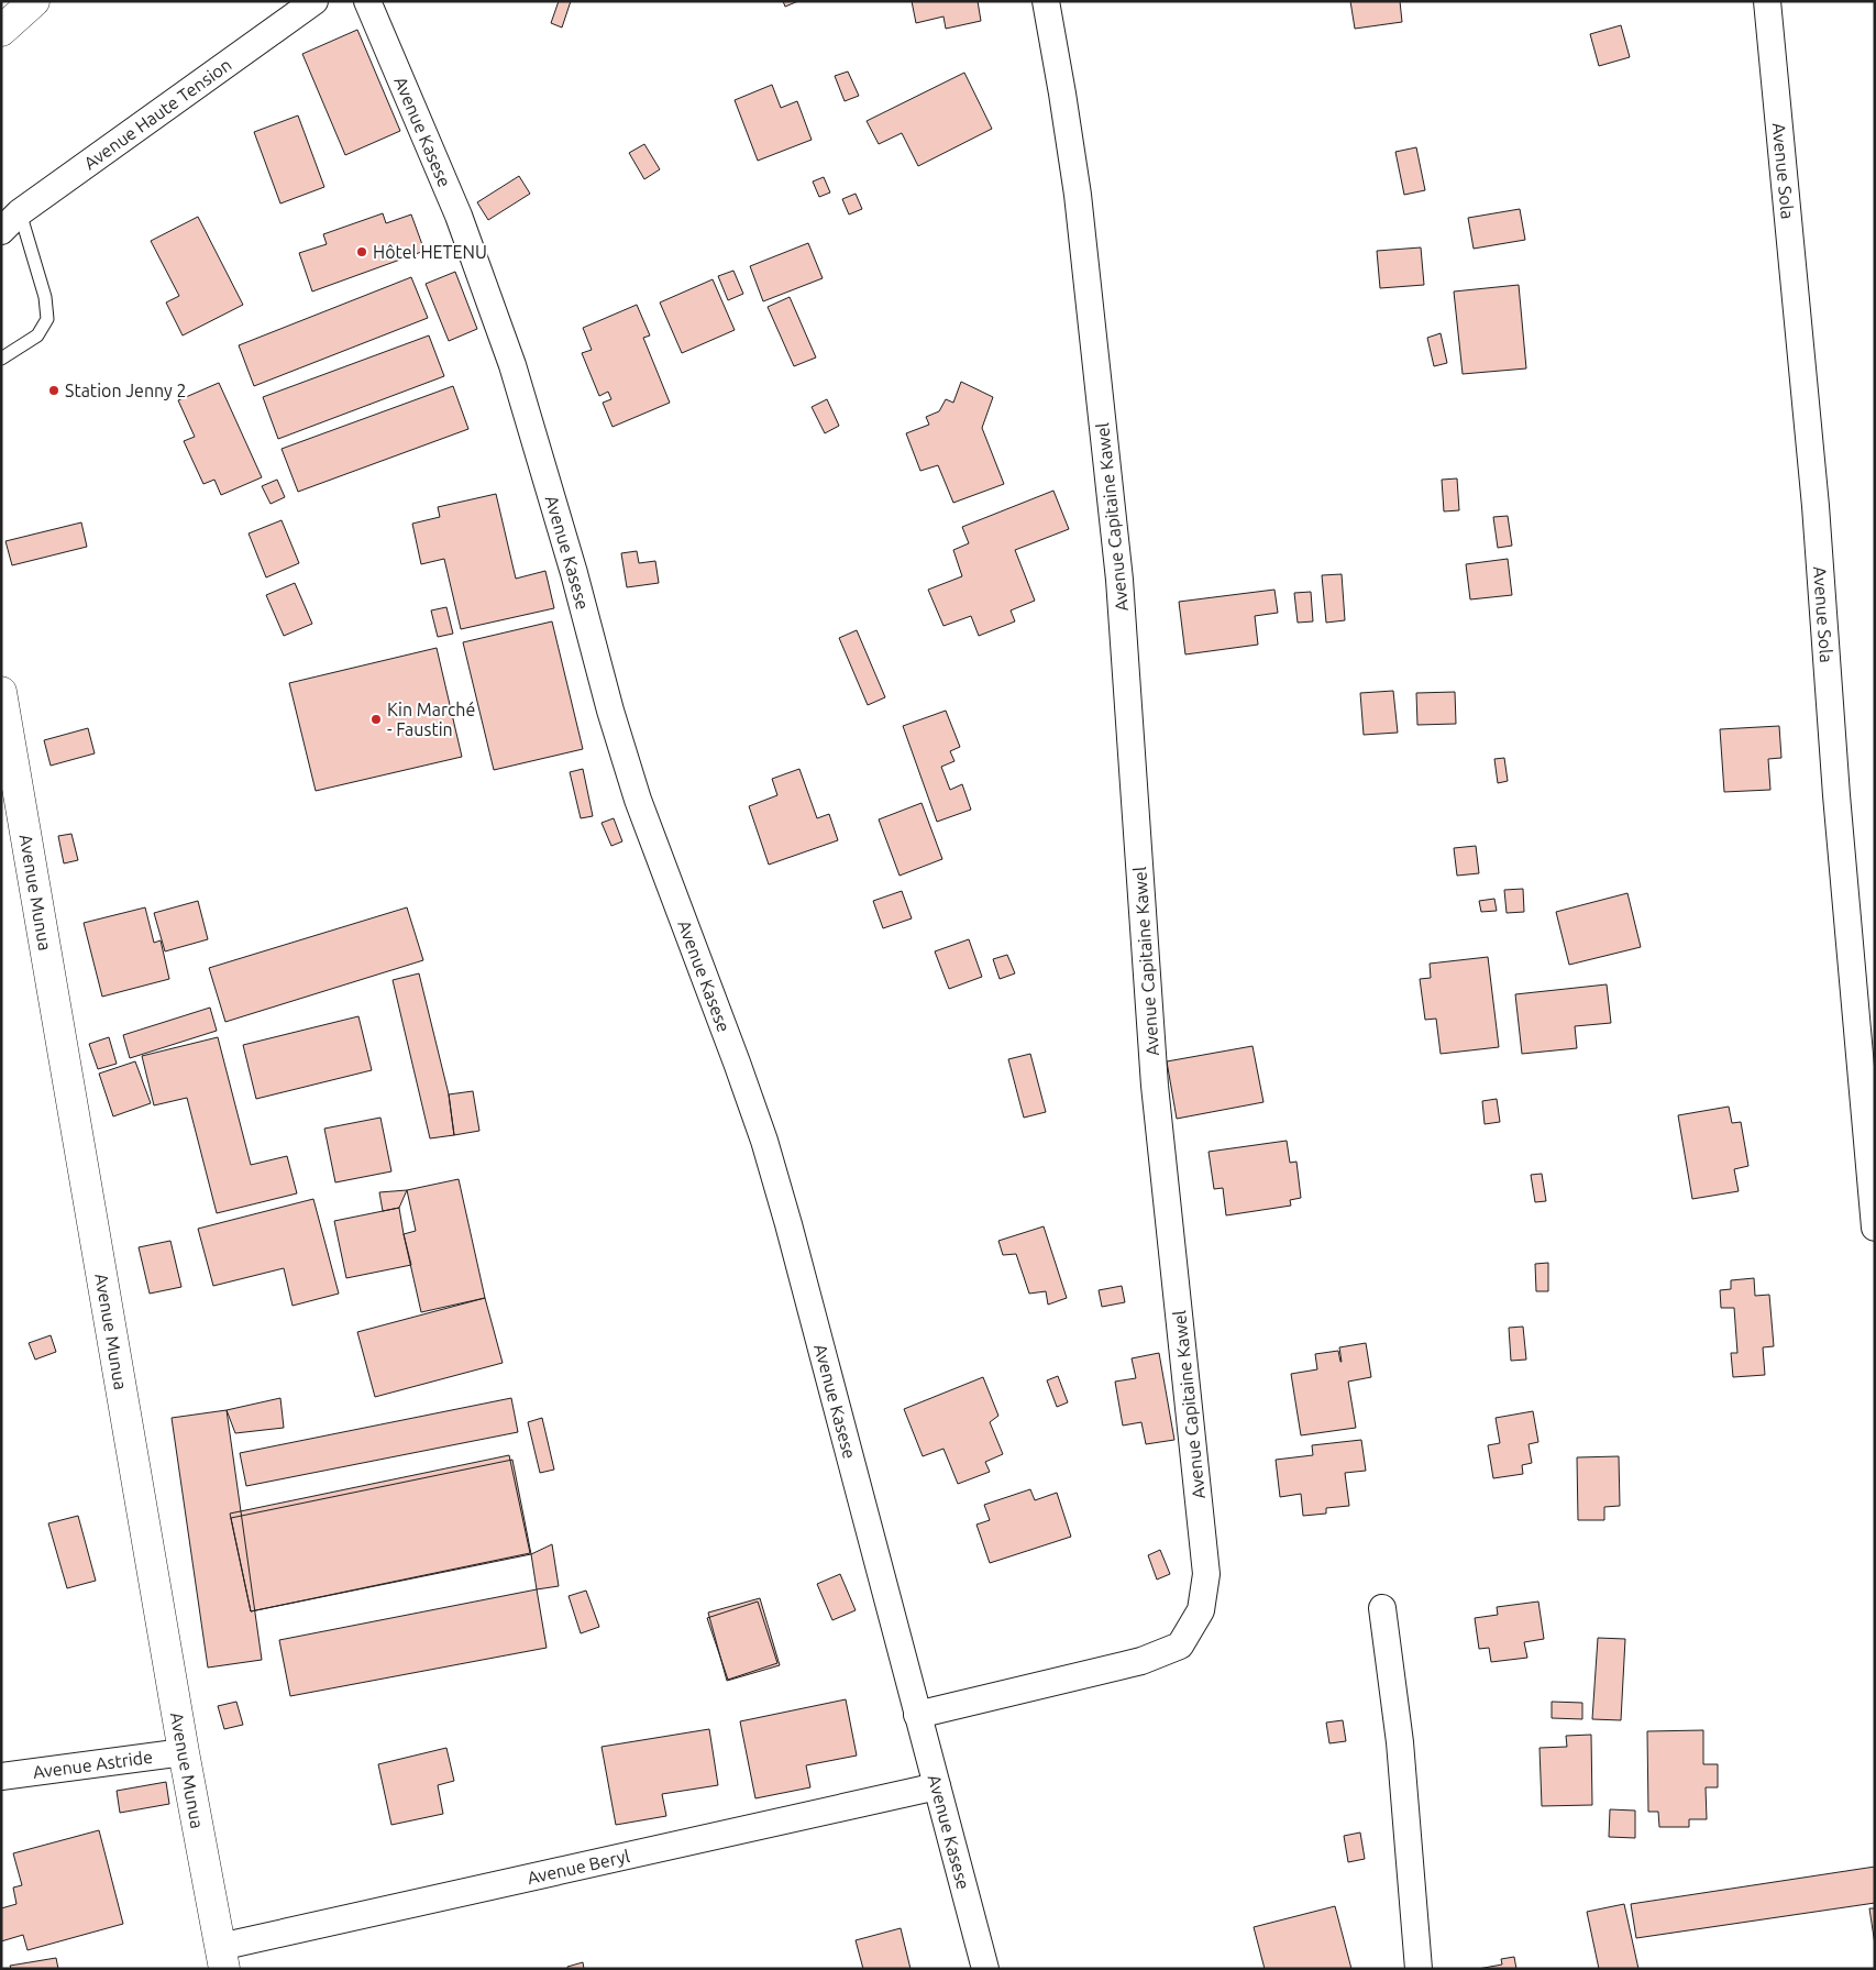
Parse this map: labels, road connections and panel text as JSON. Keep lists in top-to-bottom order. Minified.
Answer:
{"streets":{"main road":["Avenue Munua"],"street":["Avenue Haute Tension","Avenue Kasese","Avenue Sola","Avenue Capitaine Kawel","Avenue Astride","Avenue Beryl"]},"crossings":[["Avenue Kasese","Avenue Capitaine Kawel"],["Avenue Kasese","Avenue Beryl"],["Avenue Munua","Avenue Astride"],["Avenue Munua","Avenue Beryl"]],"places":["Hôtel HETENU","Station Jenny 2","Kin Marché - Faustin"]}
